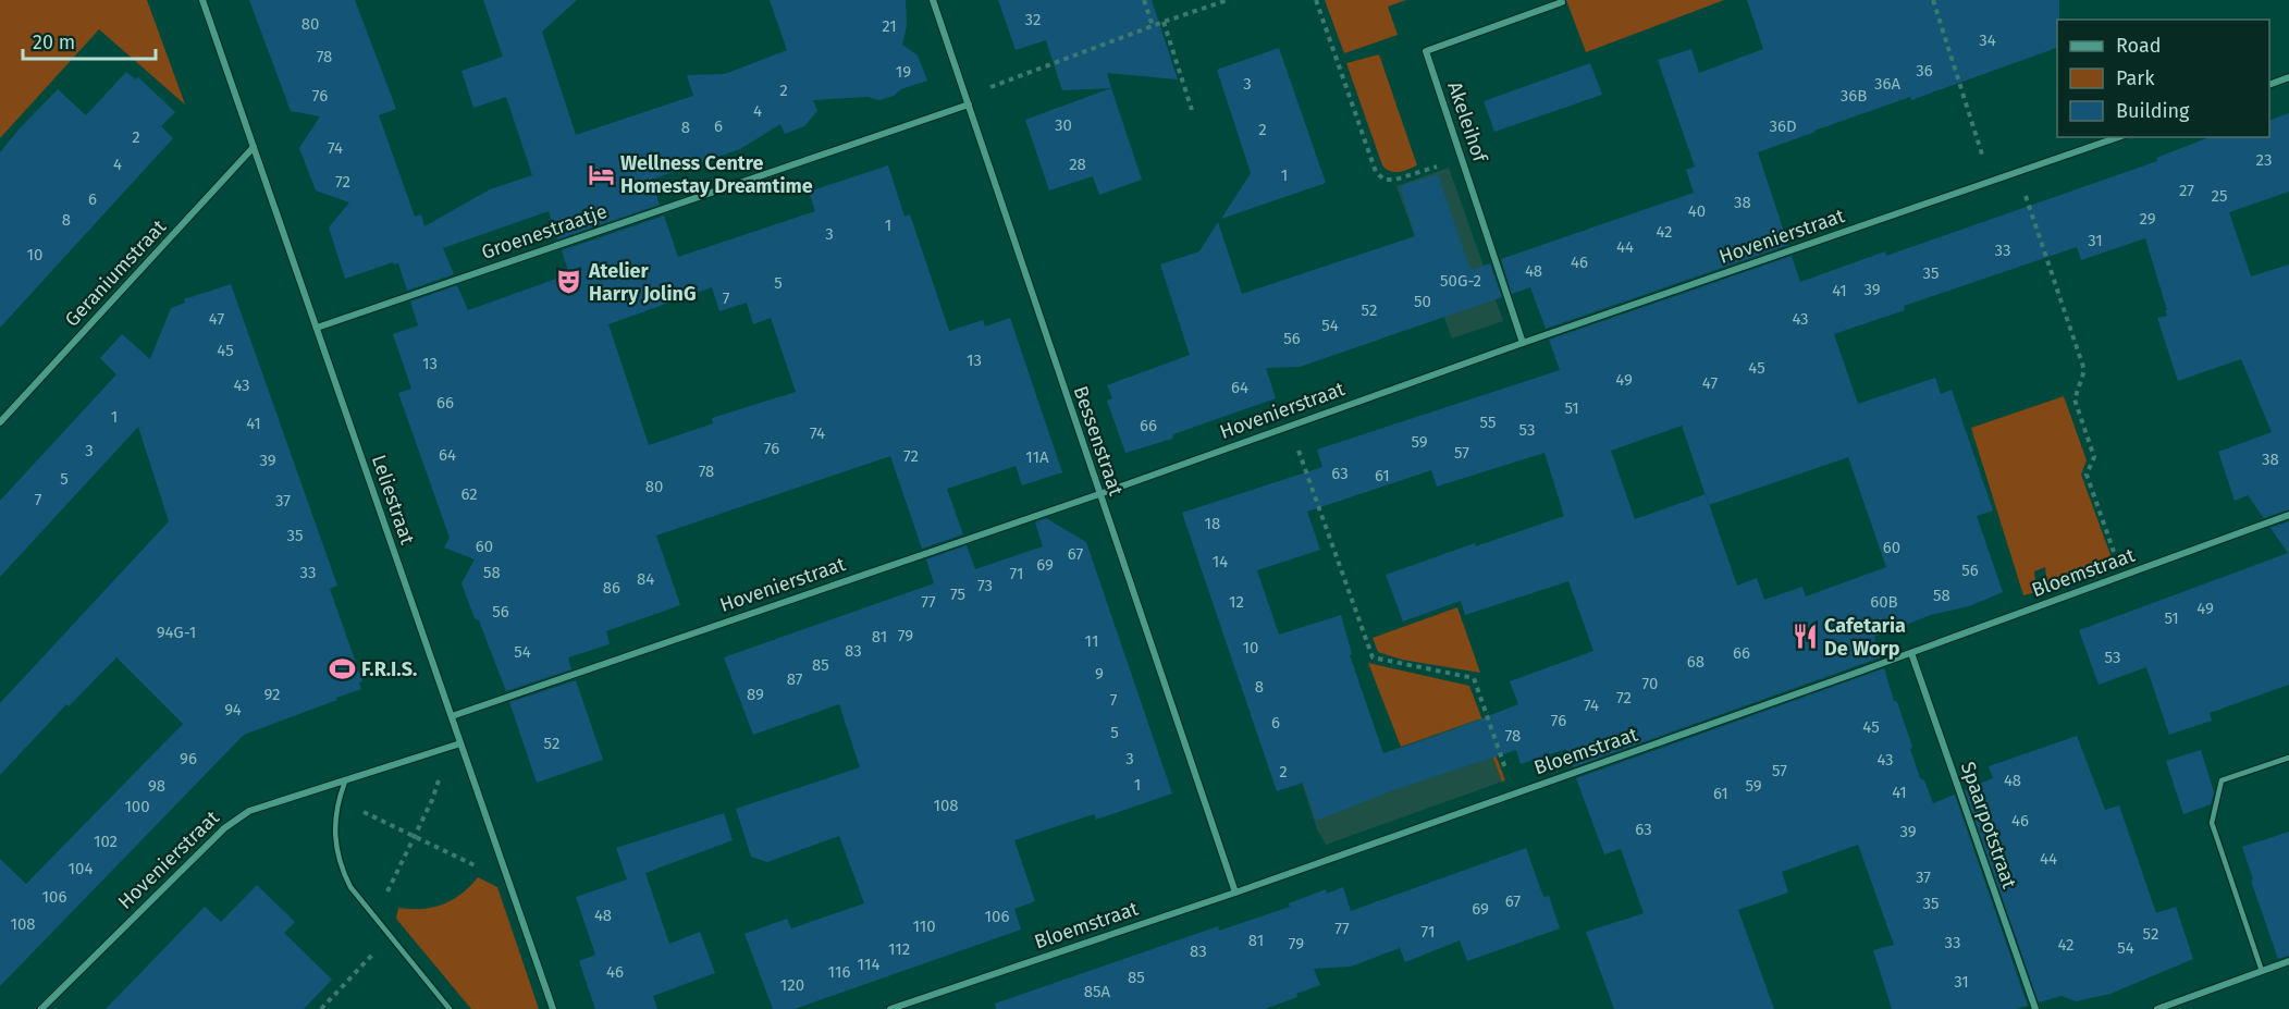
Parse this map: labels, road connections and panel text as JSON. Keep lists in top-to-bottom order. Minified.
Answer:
{"streets":{"street":["Akeleihof","Groenestraatje","Hovenierstraat","Geraniumstraat","Bessenstraat","Leliestraat","Bloemstraat","Spaarpotstraat"]},"crossings":[["Akeleihof","Hovenierstraat"],["Groenestraatje","Bessenstraat"],["Groenestraatje","Leliestraat"],["Hovenierstraat","Bessenstraat"],["Hovenierstraat","Leliestraat"],["Geraniumstraat","Leliestraat"],["Bessenstraat","Bloemstraat"],["Bloemstraat","Spaarpotstraat"]],"places":{"hotel":["Wellness Centre Homestay Dreamtime"],"theatre":["Atelier Harry JolinG"],"restaurant":["Cafetaria De Worp"],"sports":["F.R.I.S."]},"house_numbers":["32","80","21","34","78","36","19","3","36A","2","76","36B","4","30","6","36D","8","2","2","74","23","4","28","1","72","27","25","6","38","40","29","8","1","42","3","31","44","33","10","46","48","35","50G-2","5","39","41","7","50","52","47","43","54","56","45","13","13","45","49","47","43","64","66","51","1","55","41","66","53","74","59","76","3","57","64","72","11A","38","39","78","63","61","5","80","62","7","37","18","35","60","60","67","14","69","56","33","58","71","84","73","86","75","58","77","12","60B","49","56","51","94G-1","79","81","11","10","83","54","66","53","68","85","9","87","70","8","92","89","72","7","74","94","76","6","45","5","78","52","96","3","43","57","2","48","1","98","59","41","61","108","100","46","63","39","102","44","104","37","106","67","35","69","48","106","108","110","77","71","52","81","33","79","42","54","112","83","114","46","116","85","31","120","85A"],"legend":["Road","Park","Building"],"scale_bar":"20 m"}
